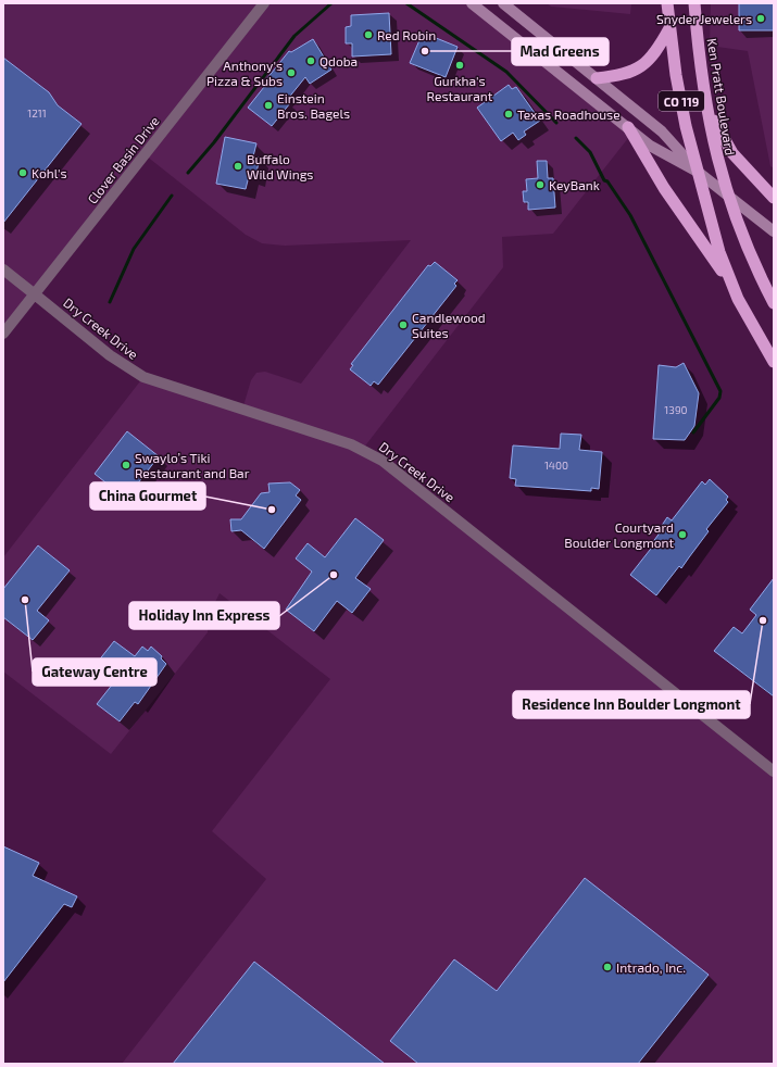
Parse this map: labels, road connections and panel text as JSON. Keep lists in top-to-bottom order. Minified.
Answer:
{"streets":{"highway":["Ken Pratt Boulevard","CO 119"],"street":["Clover Basin Drive","Dry Creek Drive"]},"crossings":[["Ken Pratt Boulevard","CO 119"],["Clover Basin Drive","Dry Creek Drive"]],"places":["Snyder Jewelers","Red Robin","Mad Greens","Qdoba","Gurkha's Restaurant","Anthony's Pizza & Subs","Einstein Bros. Bagels","Texas Roadhouse","Buffalo Wild Wings","Kohl's","KeyBank","Candlewood Suites","Swaylo’s Tiki Restaurant and Bar","China Gourmet","Courtyard Boulder Longmont","Holiday Inn Express","Gateway Centre","Residence Inn Boulder Longmont","Intrado, Inc."],"house_numbers":["1211","1390","1400"]}
